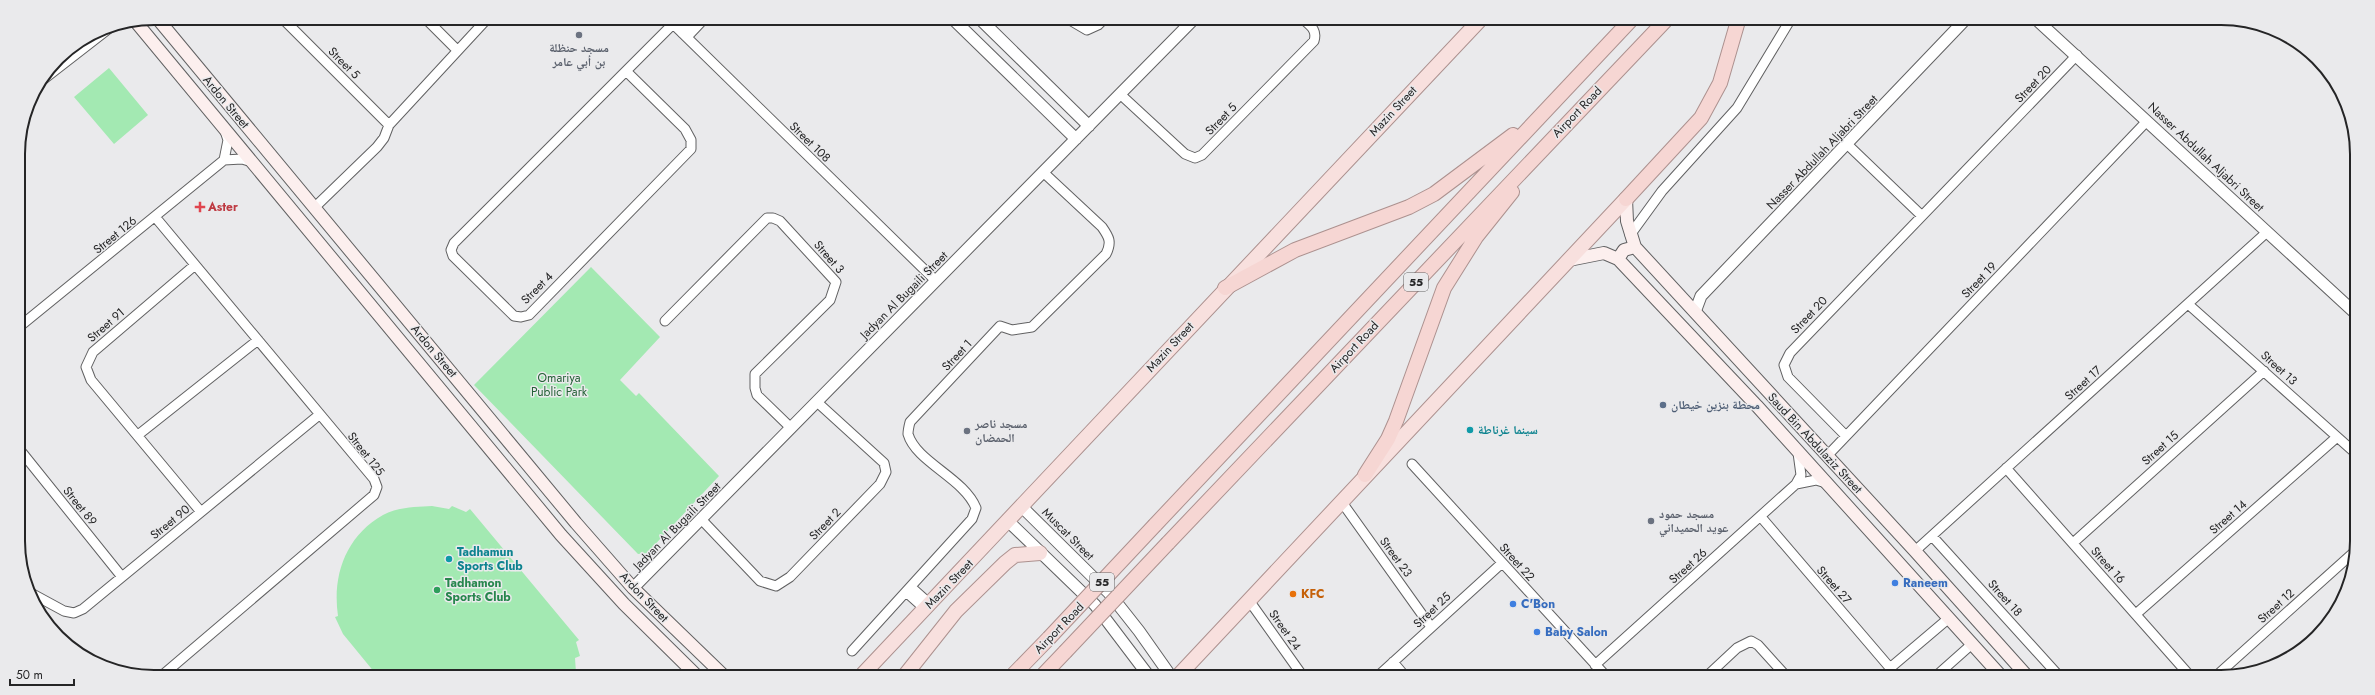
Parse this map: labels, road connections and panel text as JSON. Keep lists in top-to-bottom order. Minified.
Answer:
{"streets":{"highway":["Airport Road","55"],"main road":["Ardon Street","Mazin Street","Saud Bin Abdulaziz Street"],"street":["Street 5","Street 20","Street 108","Nasser Abdullah Aljabri Street","Street 126","Street 3","Street 19","Street 4","Jadyan Al Bugaili Street","Street 91","Street 1","Street 13","Street 17","Street 15","Street 125","Street 89","Street 14","Street 90","Street 2","Muscat Street","Street 23","Street 22","Street 16","Street 26","Street 27","Street 18","Street 12","Street 25","Street 24"]},"crossings":[["Street 5","Jadyan Al Bugaili Street"],["Street 20","Nasser Abdullah Aljabri Street"],["Street 20","Street 19"],["Ardon Street","Jadyan Al Bugaili Street"],["Mazin Street","Muscat Street"],["Street 108","Jadyan Al Bugaili Street"],["Nasser Abdullah Aljabri Street","Street 19"],["Nasser Abdullah Aljabri Street","Street 17"],["Street 126","Street 125"],["Street 3","Jadyan Al Bugaili Street"],["Street 19","Saud Bin Abdulaziz Street"],["Jadyan Al Bugaili Street","Street 1"],["Jadyan Al Bugaili Street","Street 2"],["Street 91","Street 125"],["Street 91","Street 90"],["Street 13","Street 17"],["Street 13","Street 15"],["Street 13","Street 14"],["Street 17","Saud Bin Abdulaziz Street"],["Street 17","Street 16"],["Street 17","Street 18"],["Street 15","Street 16"],["Street 125","Street 90"],["Street 89","Street 90"],["Street 14","Street 16"],["Street 23","Street 25"],["Street 22","Street 26"],["Street 22","Street 25"],["Street 26","Street 27"]],"parks":["Omariya Public Park"],"places":{"other":["مسجد حنظلة بن أبي عامر","محطة بنزين خيطان","سينما غرناطة","مسجد ناصر الحمضان","مسجد حمود عويد الحميداني","Tadhamun Sports Club","Raneem","Tadhamon Sports Club","KFC","C'Bon","Baby Salon"],"health":["Aster"]},"scale_bar":"50 m"}
